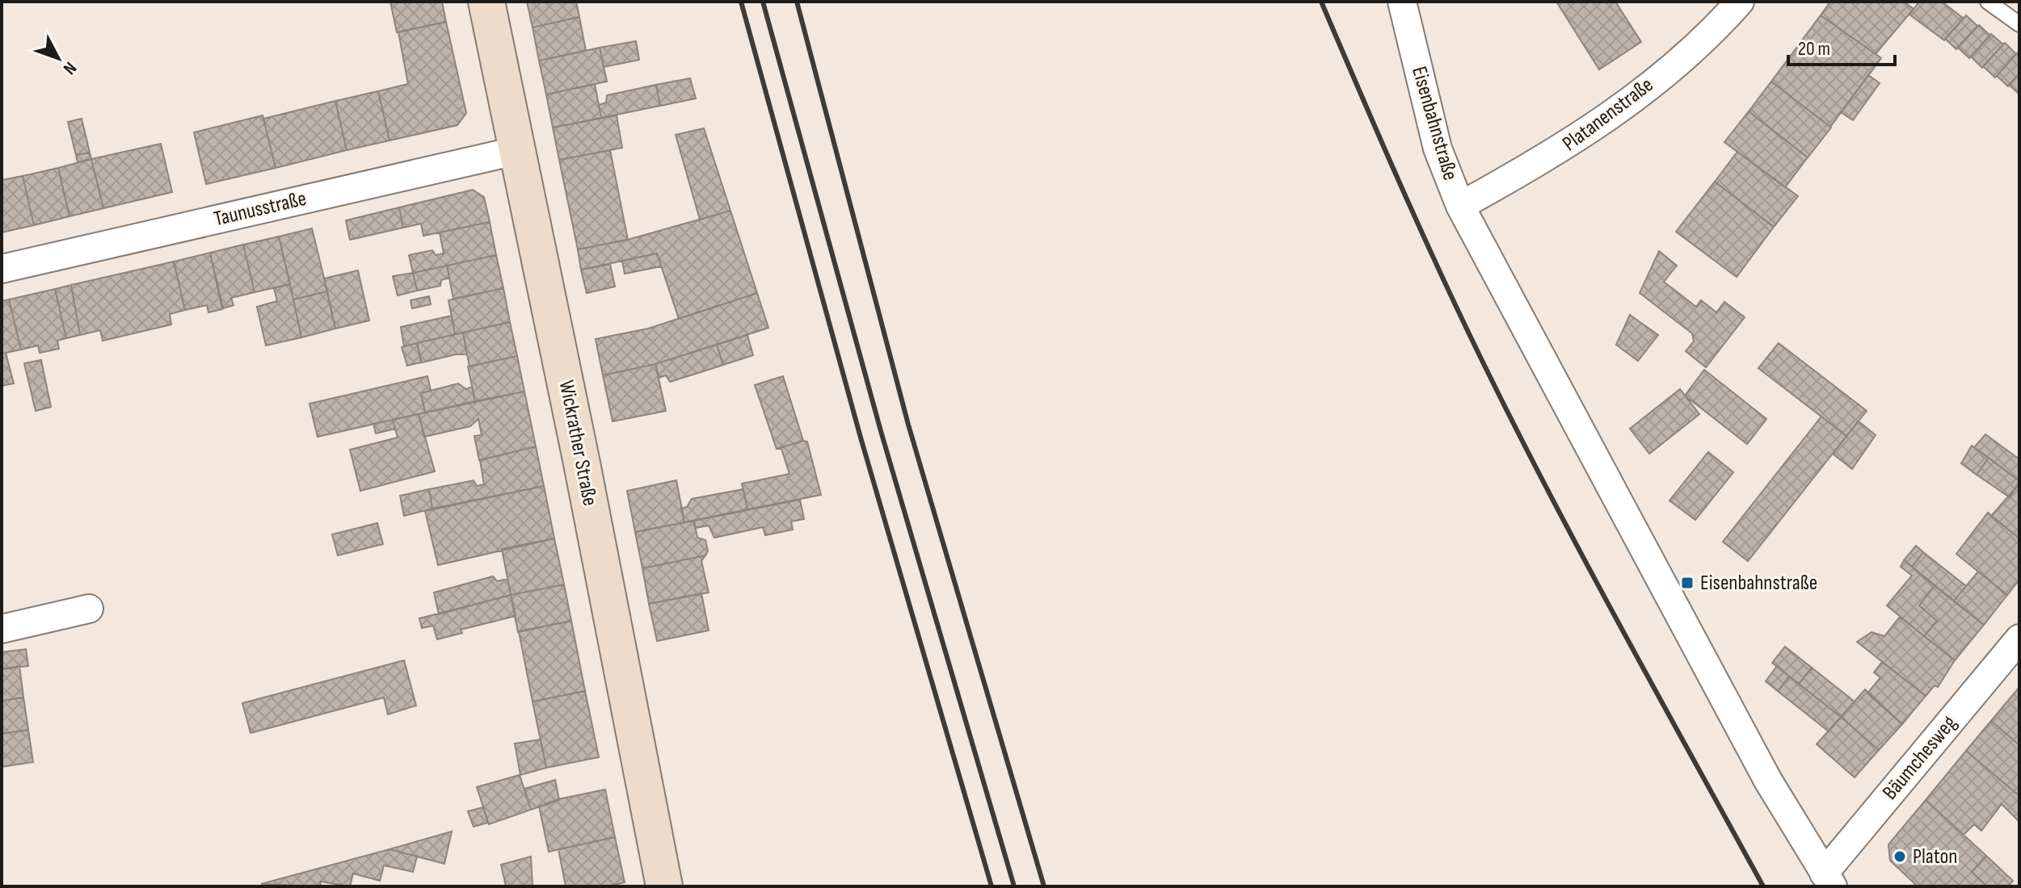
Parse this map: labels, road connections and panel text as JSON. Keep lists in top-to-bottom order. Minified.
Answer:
{"streets":{"main road":["Wickrather Straße"],"street":["Platanenstraße","Eisenbahnstraße","Taunusstraße","Bäumchesweg"]},"crossings":[["Platanenstraße","Eisenbahnstraße"],["Eisenbahnstraße","Bäumchesweg"],["Taunusstraße","Wickrather Straße"]],"places":{"transit":["Eisenbahnstraße"],"other":["Platon"]},"scale_bar":"20 m","north":"bottom right"}
